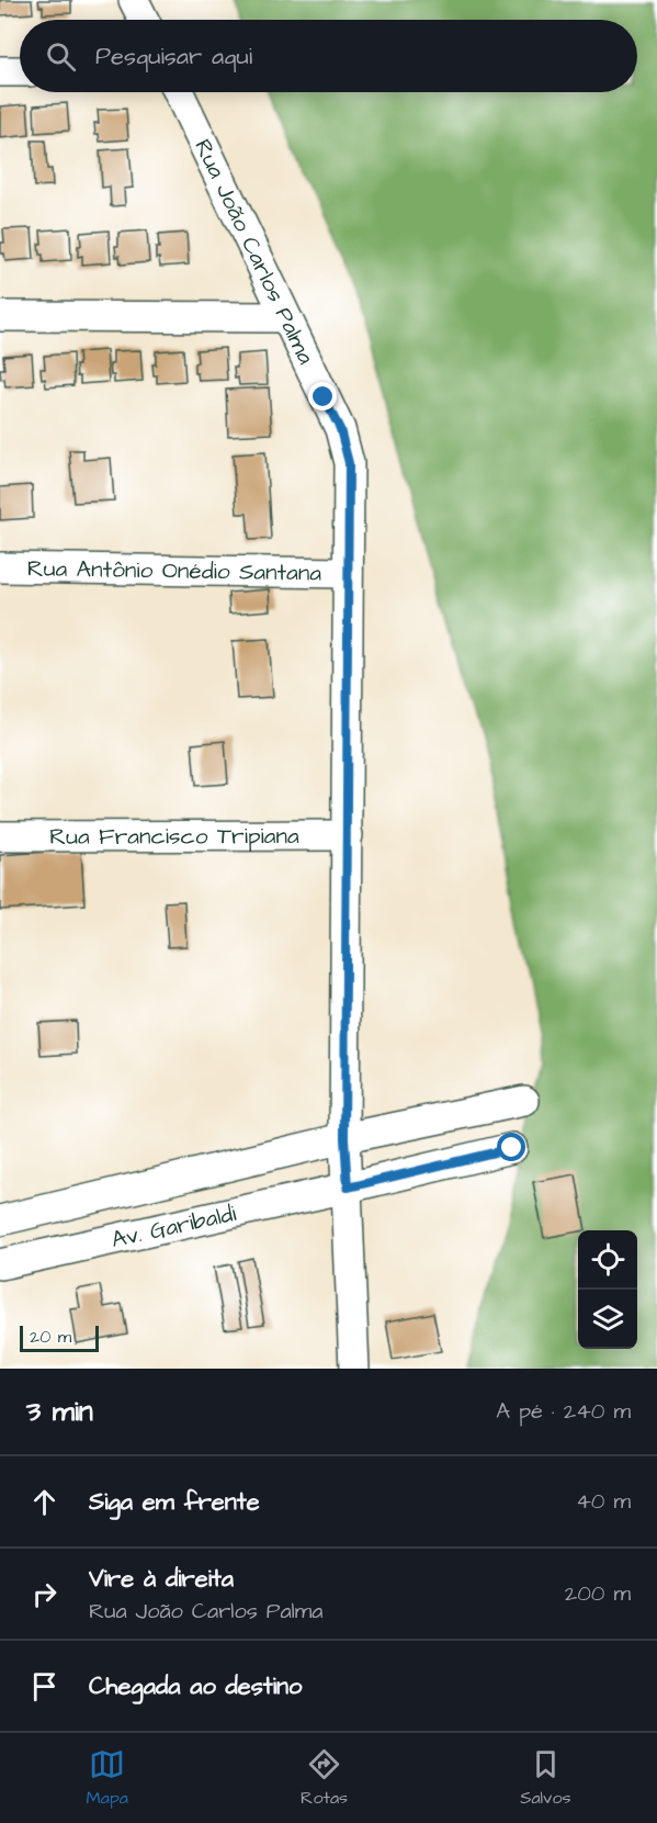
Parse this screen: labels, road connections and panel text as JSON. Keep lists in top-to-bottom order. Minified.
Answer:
{"streets":{"street":["Rua João Carlos Palma","Rua Antônio Onédio Santana","Rua Francisco Tripiana","Av. Garibaldi"]},"crossings":[["Rua João Carlos Palma","Rua Antônio Onédio Santana"],["Rua João Carlos Palma","Rua Francisco Tripiana"],["Rua João Carlos Palma","Av. Garibaldi"]],"scale_bar":"20 m","page":{"search":"Pesquisar aqui","scale":"20 m","heading":["3 min","A pé · 240 m"],"list":[["Siga em frente","40 m"],["Vire à direita","Rua João Carlos Palma","200 m"],"Chegada ao destino"],"nav":["Mapa","Rotas","Salvos"]}}
